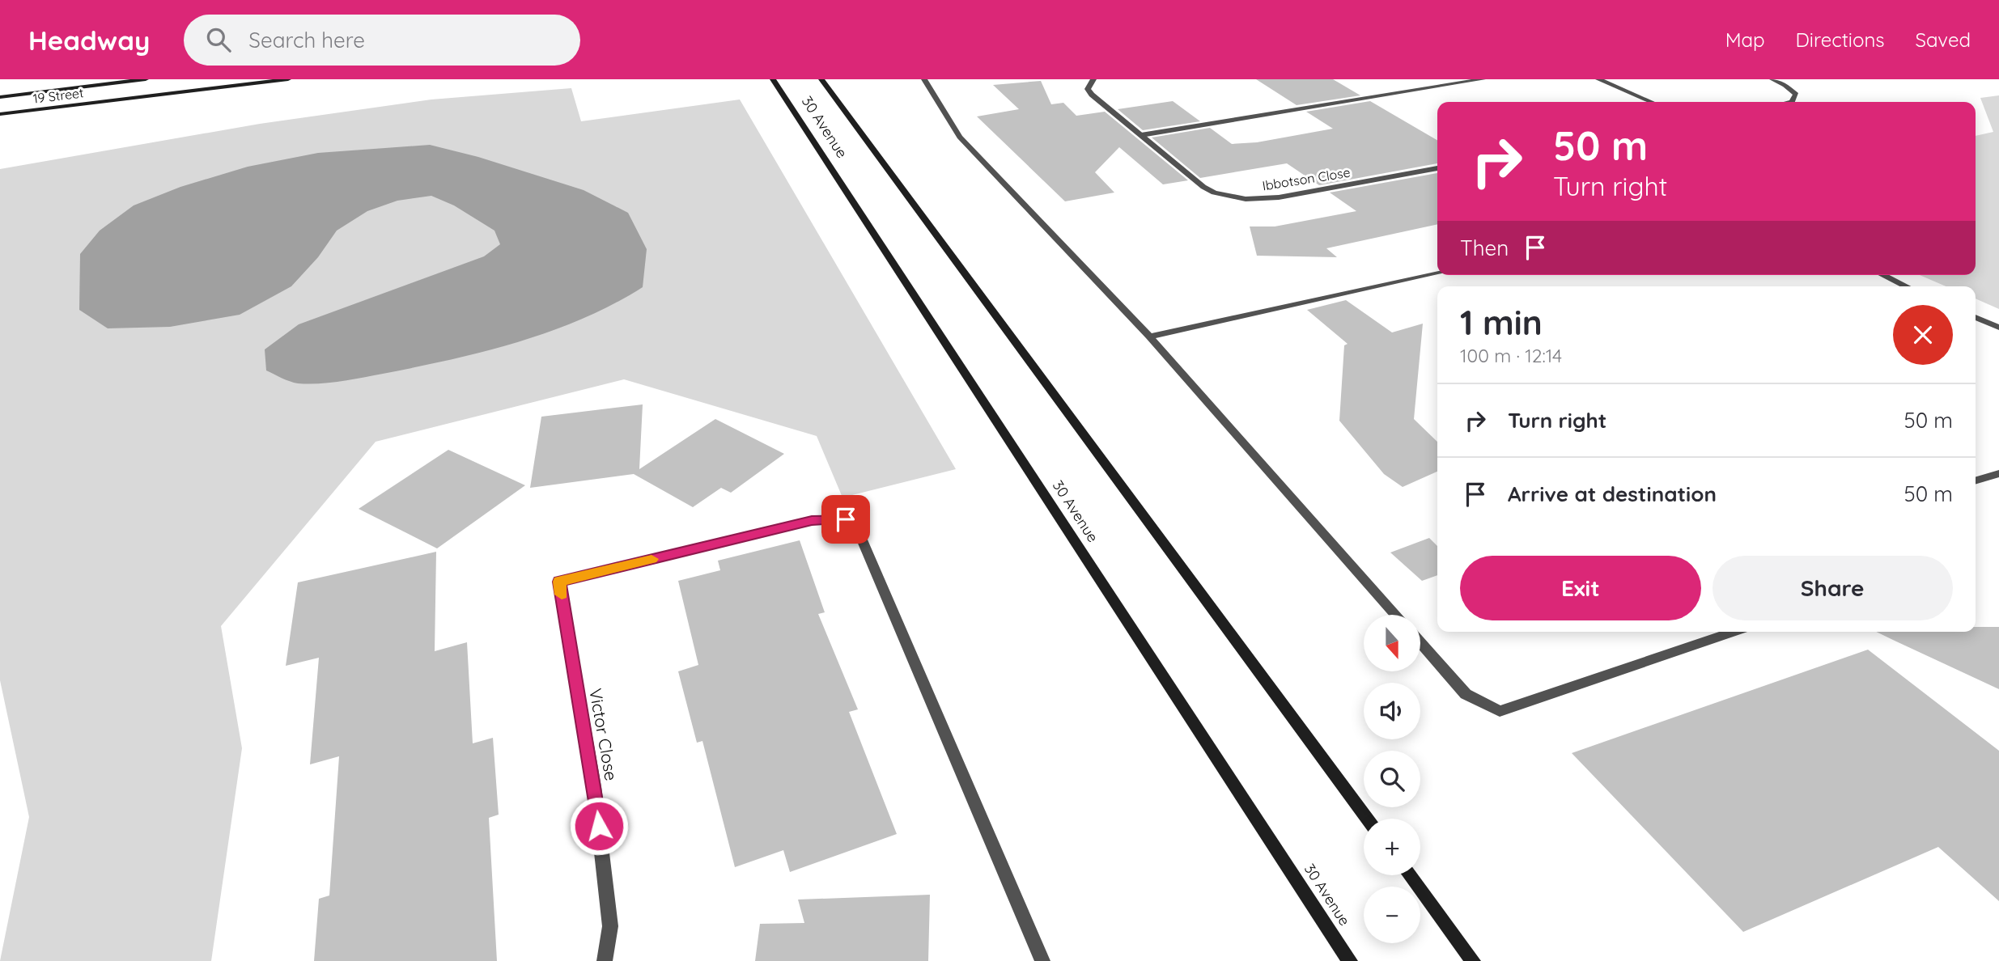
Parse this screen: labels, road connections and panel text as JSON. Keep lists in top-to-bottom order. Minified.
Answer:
{"streets":{"main road":["19 Street","30 Avenue"],"street":["Ibbotson Close","Victor Close"]},"north":"bottom","page":{"header":"Headway","search":"Search here","nav":["Map","Directions","Saved"],"turn":["50 m","Turn right"],"then":"Then","heading":["1 min","100 m · 12:14"],"list":[{"name":"Turn right","value":"50 m"},{"name":"Arrive at destination","value":"50 m"}],"buttons":["Exit","Share"],"map_buttons":["+","−"]}}
